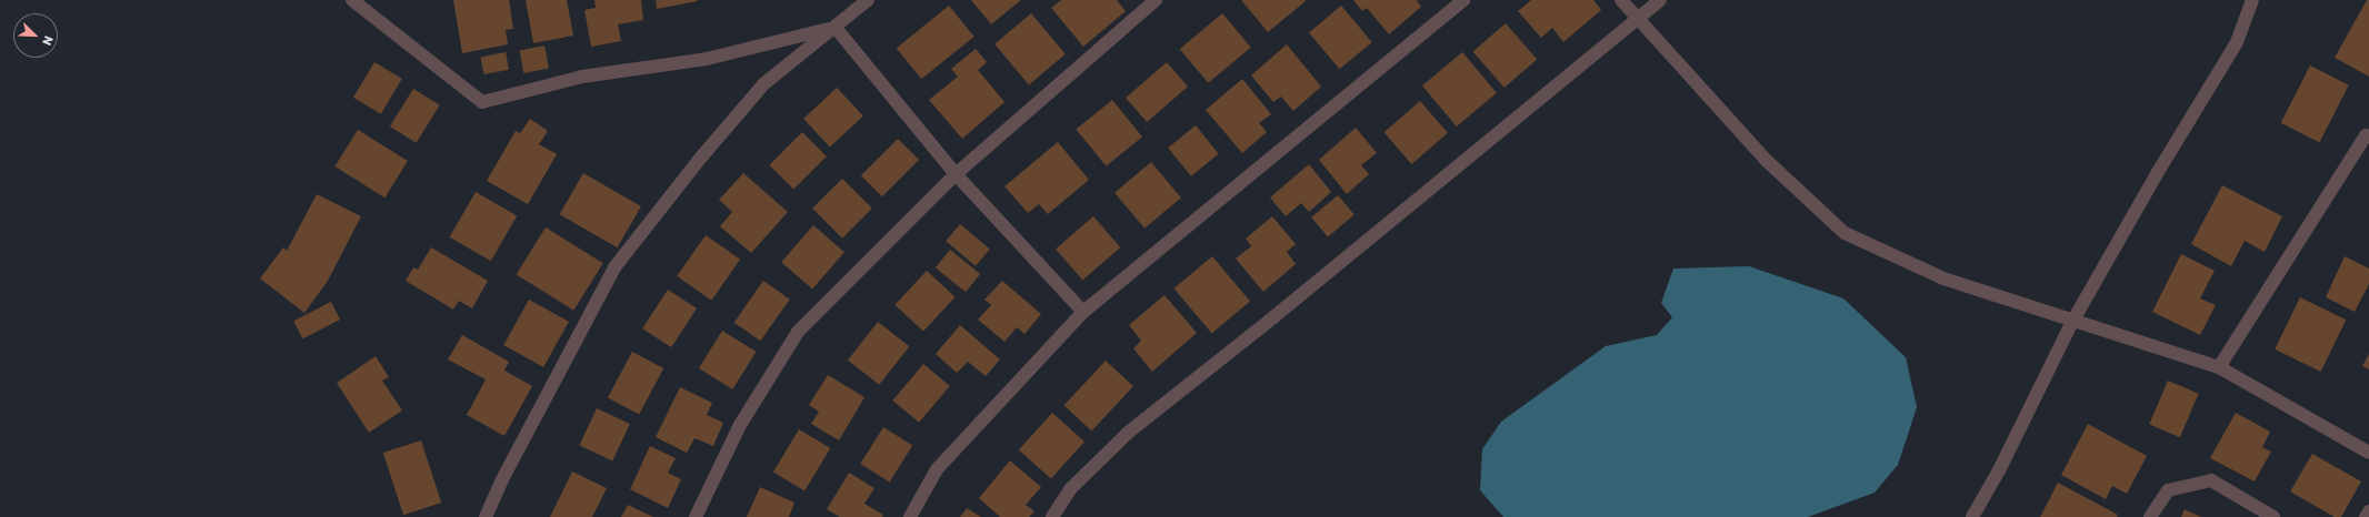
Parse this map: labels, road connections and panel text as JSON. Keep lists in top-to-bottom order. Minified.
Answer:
{"north":"bottom right"}
